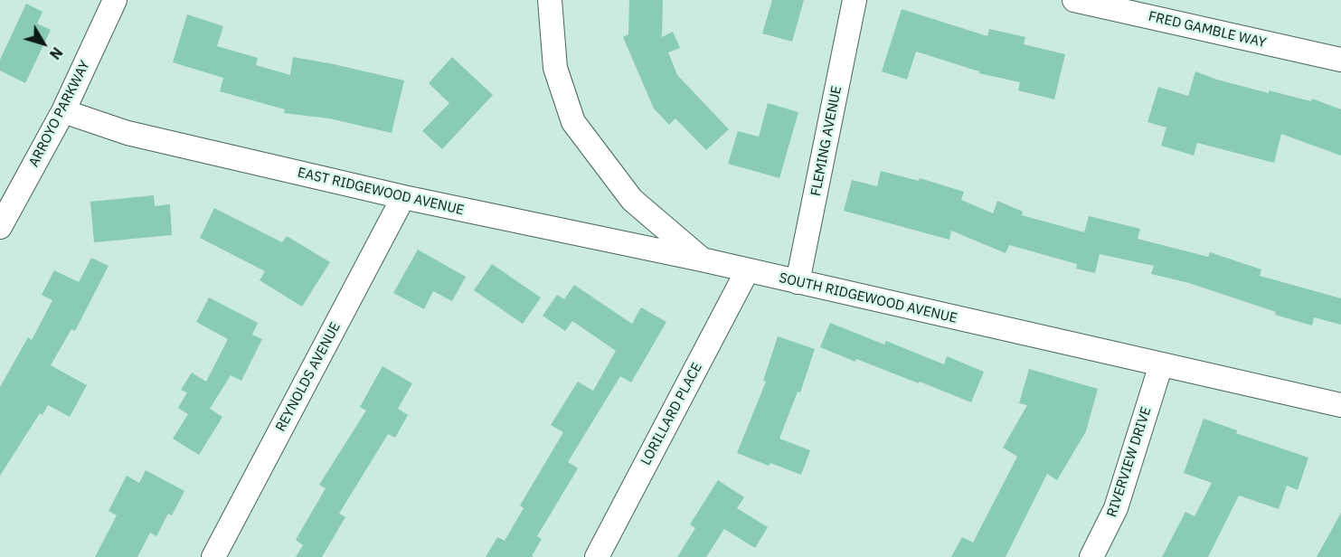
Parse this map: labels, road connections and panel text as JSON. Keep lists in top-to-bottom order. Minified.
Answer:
{"streets":{"street":["FRED GAMBLE WAY","ARROYO PARKWAY","FLEMING AVENUE","EAST RIDGEWOOD AVENUE","SOUTH RIDGEWOOD AVENUE","REYNOLDS AVENUE","LORILLARD PLACE","RIVERVIEW DRIVE"]},"crossings":[["ARROYO PARKWAY","EAST RIDGEWOOD AVENUE"],["FLEMING AVENUE","SOUTH RIDGEWOOD AVENUE"],["EAST RIDGEWOOD AVENUE","SOUTH RIDGEWOOD AVENUE"],["EAST RIDGEWOOD AVENUE","REYNOLDS AVENUE"],["SOUTH RIDGEWOOD AVENUE","LORILLARD PLACE"],["SOUTH RIDGEWOOD AVENUE","RIVERVIEW DRIVE"]],"north":"bottom right"}
